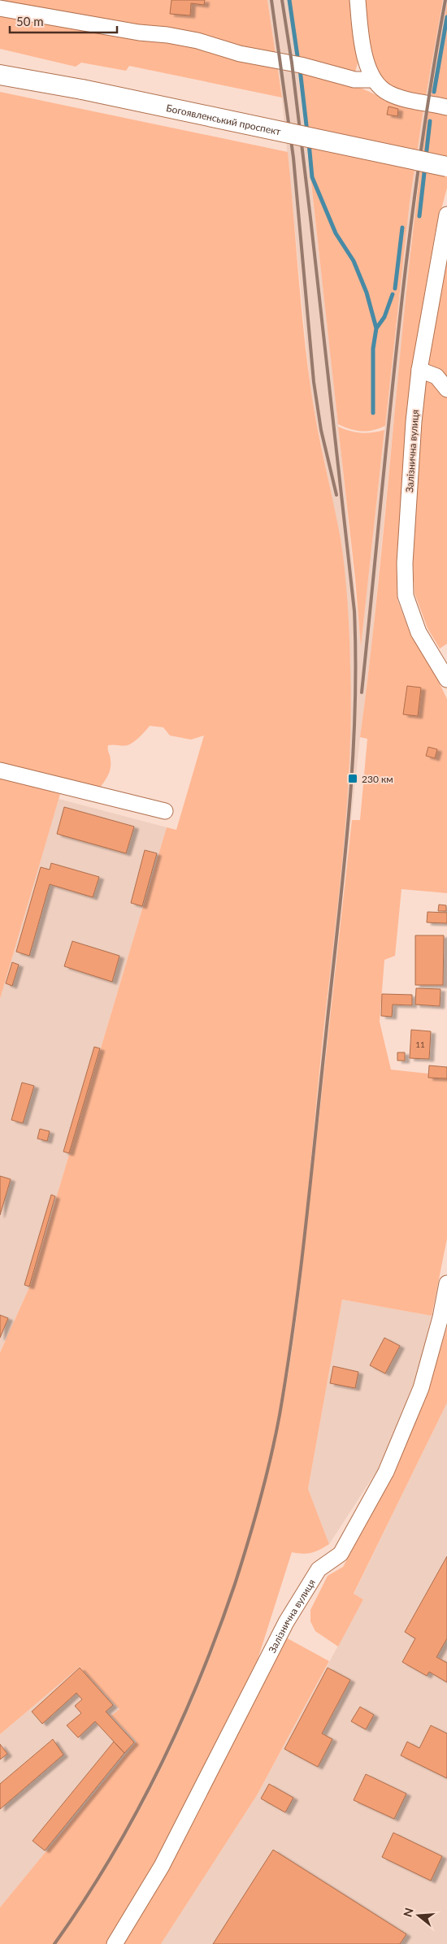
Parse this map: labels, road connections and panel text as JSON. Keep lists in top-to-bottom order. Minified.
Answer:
{"streets":{"main road":["Богоявленський проспект"],"street":["Залізнична вулиця"]},"places":{"transit":["230 км"]},"house_numbers":["11"],"scale_bar":"50 m","north":"left"}
